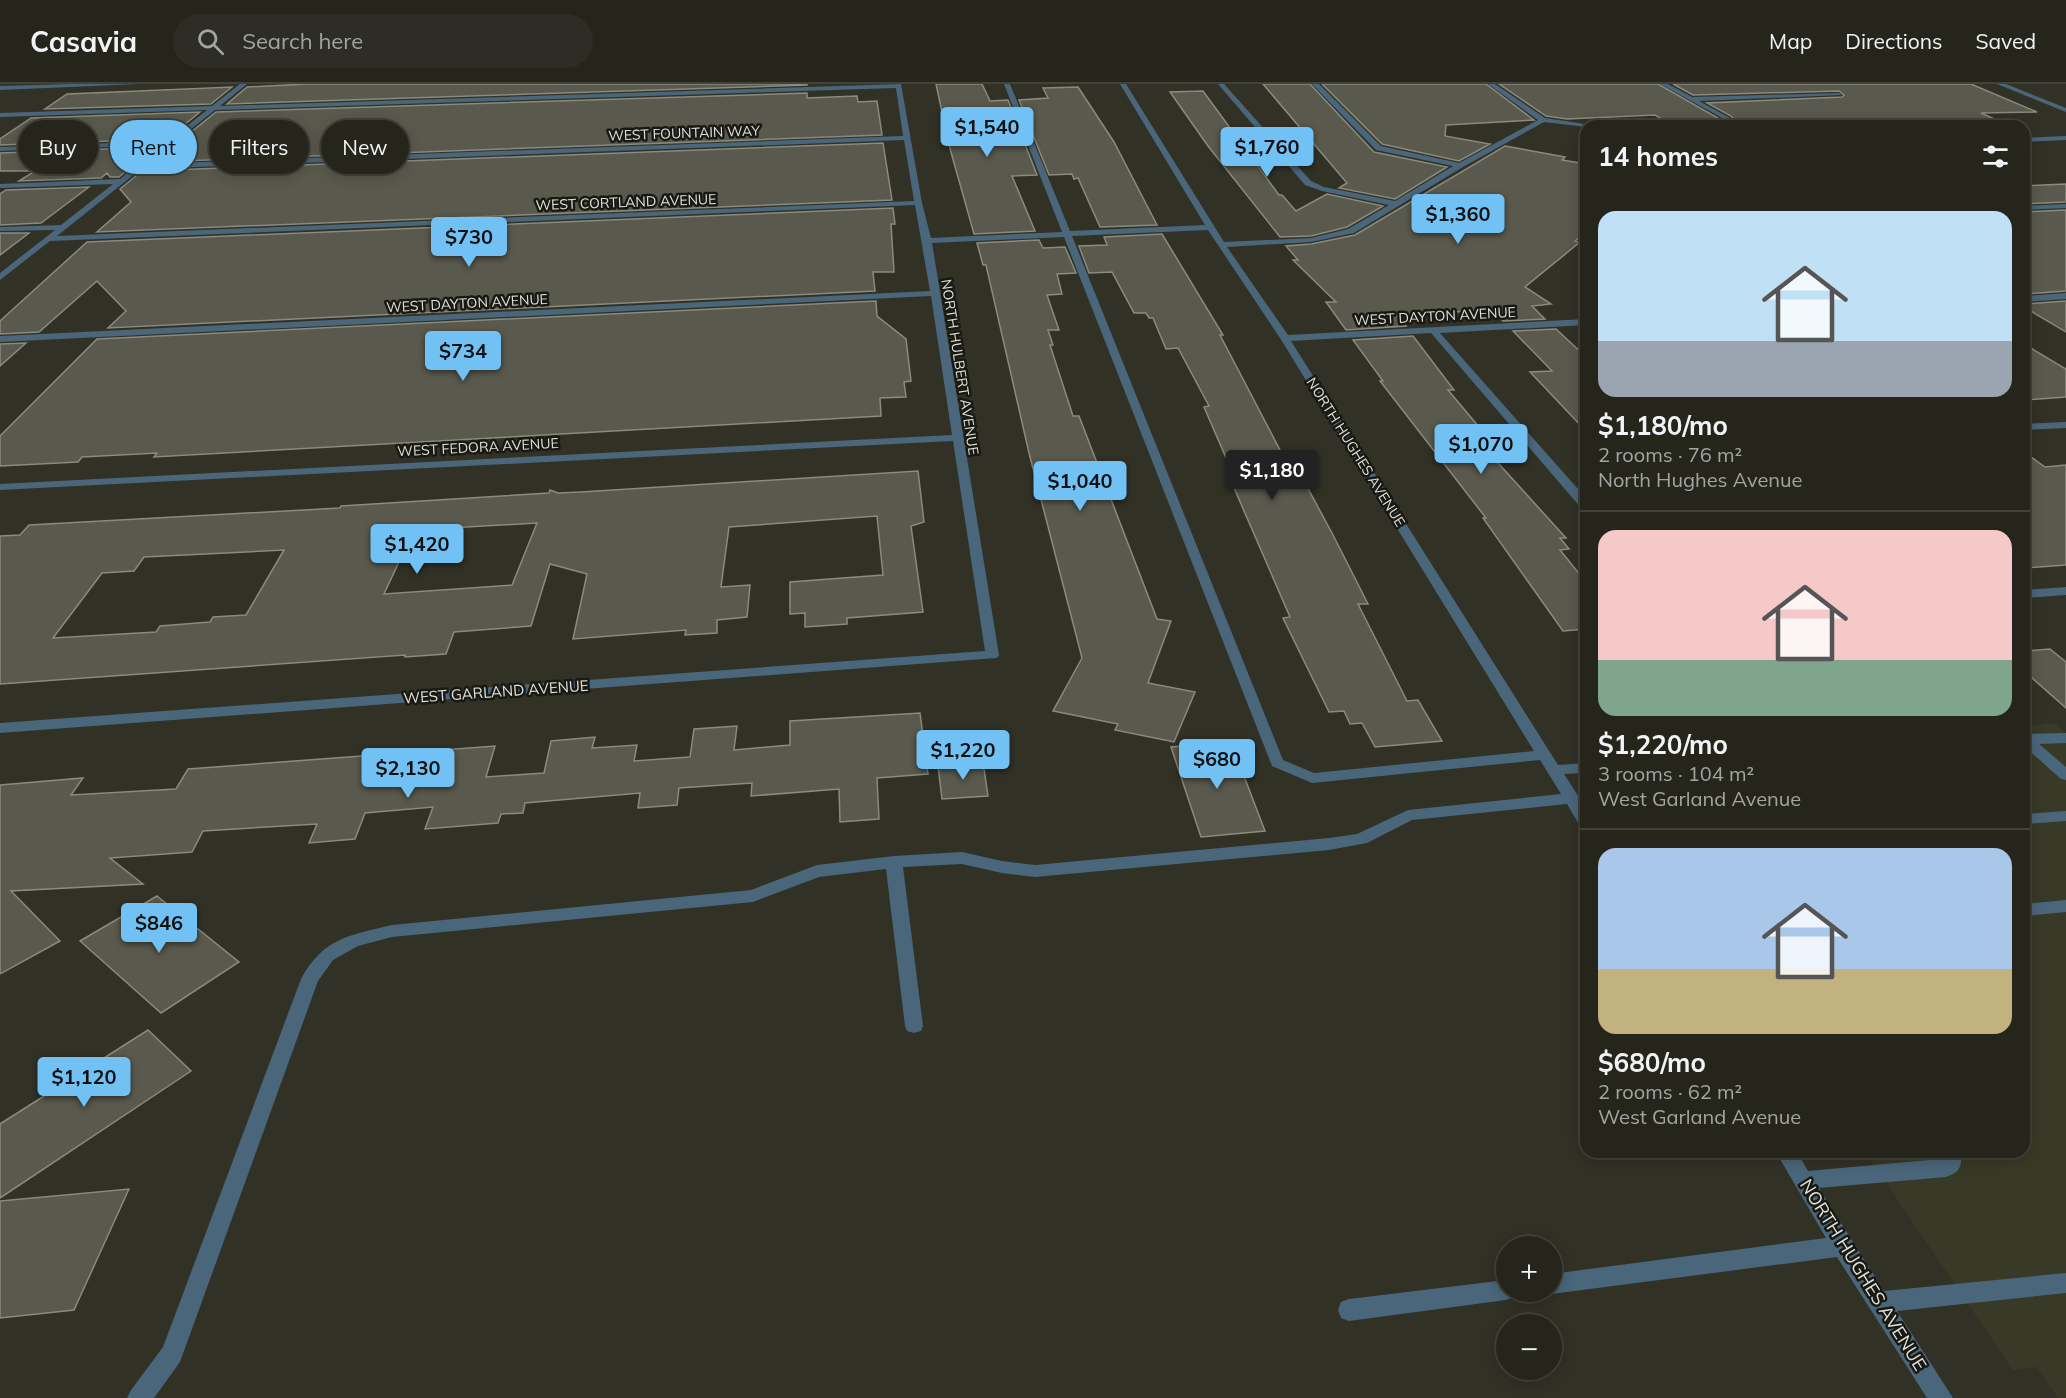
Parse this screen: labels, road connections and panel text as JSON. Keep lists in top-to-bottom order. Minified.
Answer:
{"streets":{"street":["WEST FOUNTAIN WAY","WEST CORTLAND AVENUE","WEST DAYTON AVENUE","NORTH HULBERT AVENUE","WEST FEDORA AVENUE","NORTH HUGHES AVENUE","WEST GARLAND AVENUE"]},"crossings":[["WEST FOUNTAIN WAY","NORTH HULBERT AVENUE"],["WEST CORTLAND AVENUE","NORTH HULBERT AVENUE"],["WEST DAYTON AVENUE","NORTH HULBERT AVENUE"],["WEST DAYTON AVENUE","NORTH HUGHES AVENUE"],["NORTH HULBERT AVENUE","WEST FEDORA AVENUE"],["NORTH HULBERT AVENUE","WEST GARLAND AVENUE"]],"page":{"header":"Casavia","search":"Search here","nav":["Map","Directions","Saved"],"price":["$1,540","$1,760","$1,360","$730","$734","$1,070","$1,180","$1,040","$1,420","$1,220","$680","$2,130","$846","$1,120"],"chip":["Buy","Rent","Filters","New"],"heading":"14 homes","list":[{"name":"$1,180/mo","note":"2 rooms · 76 m² · North Hughes Avenue"},{"name":"$1,220/mo","note":"3 rooms · 104 m² · West Garland Avenue"},{"name":"$680/mo","note":"2 rooms · 62 m² · West Garland Avenue"}],"map_buttons":["+","−"]}}
